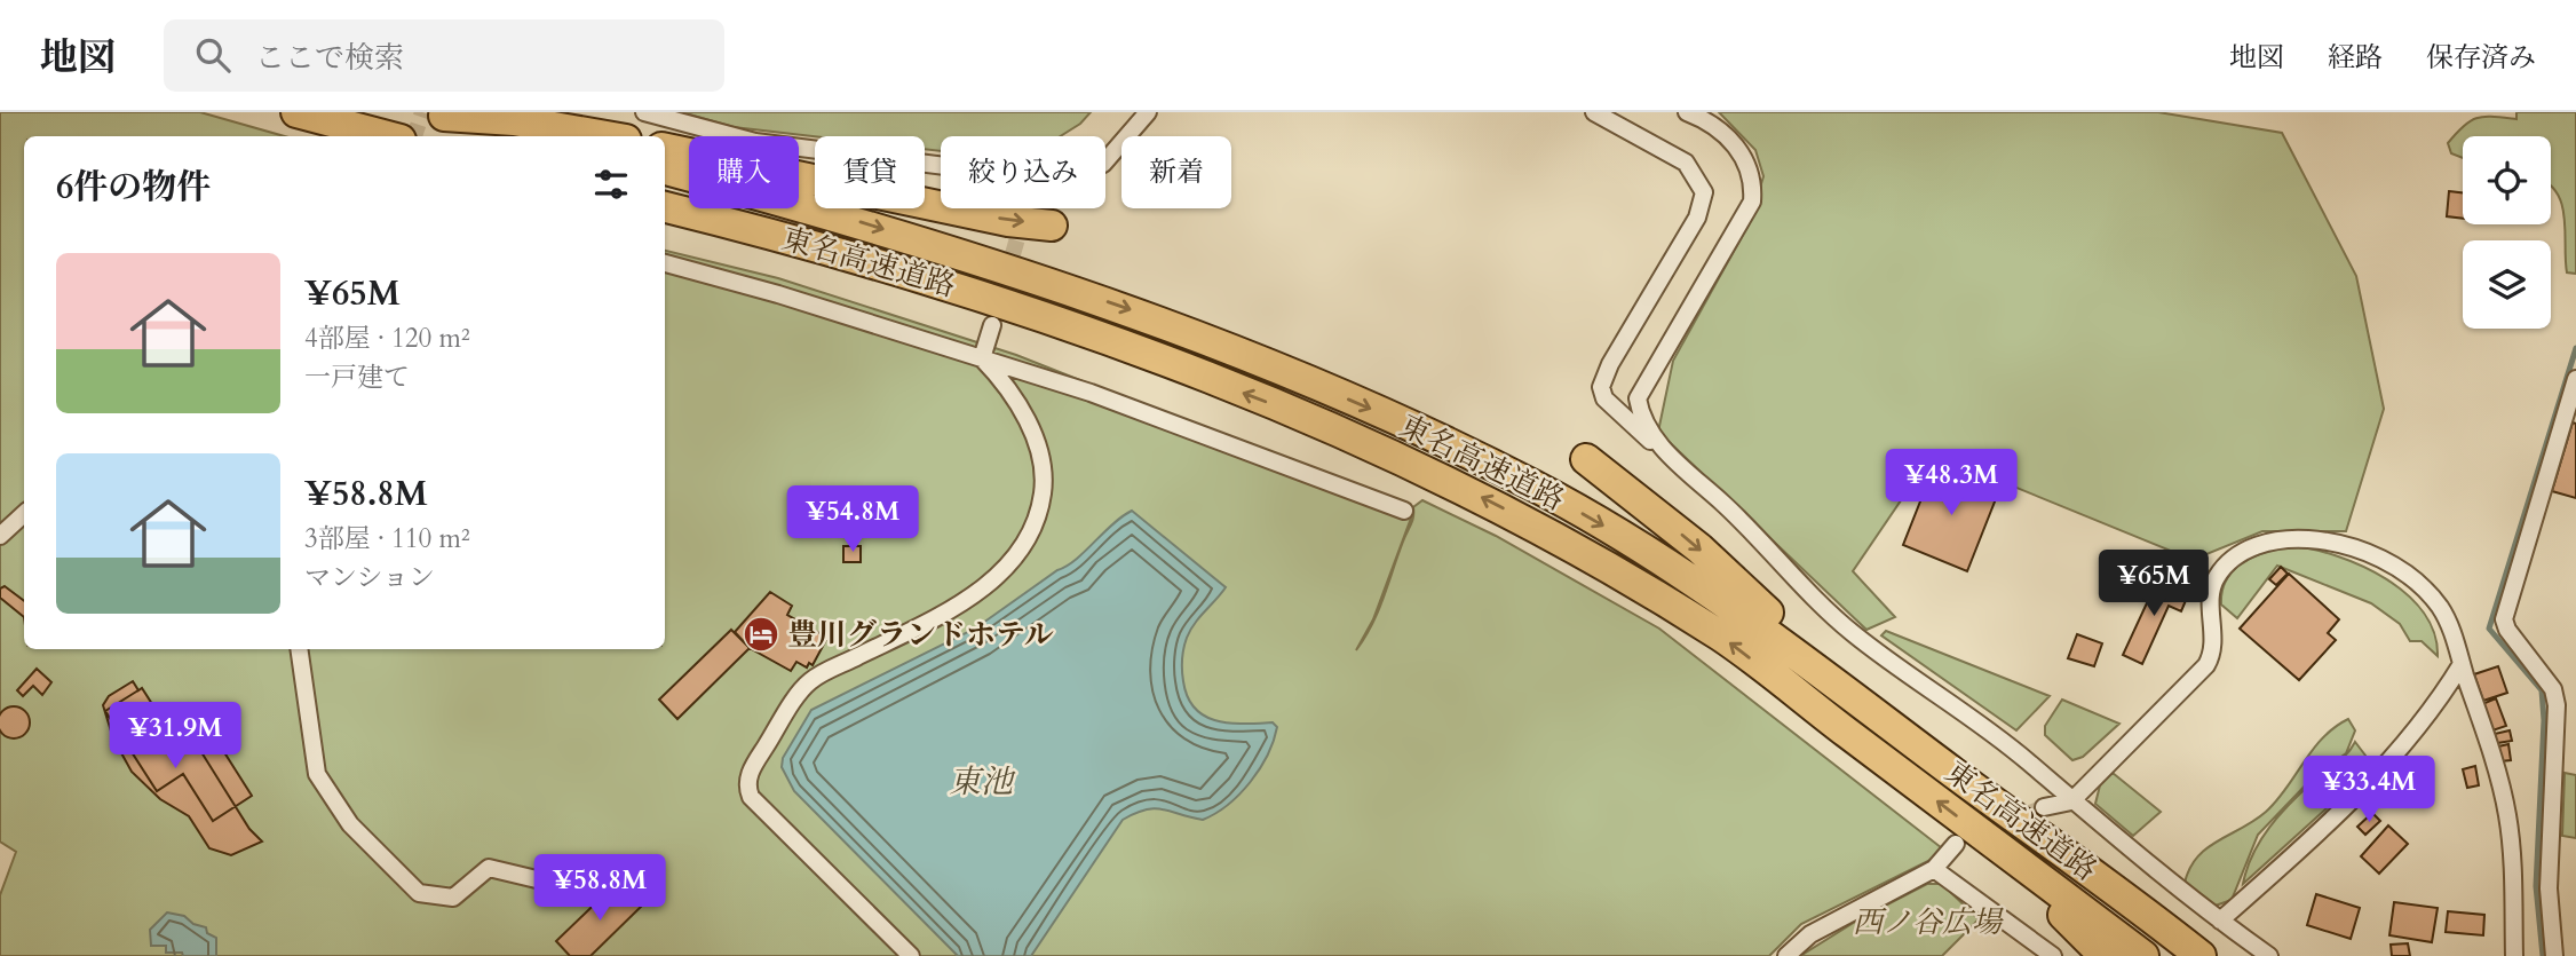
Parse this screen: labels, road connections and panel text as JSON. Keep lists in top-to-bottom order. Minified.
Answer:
{"streets":{"highway":["東名高速道路"]},"water":["東池"],"parks":["西ノ谷広場"],"places":{"hotel":["豊川グランドホテル"]},"page":{"header":"地図","search":"ここで検索","nav":["地図","経路","保存済み"],"chip":["購入","賃貸","絞り込み","新着"],"heading":"6件の物件","list":[{"name":"¥65M","note":"4部屋 · 120 m² · 一戸建て"},{"name":"¥58.8M","note":"3部屋 · 110 m² · マンション"}],"price":["¥48.3M","¥54.8M","¥65M","¥31.9M","¥33.4M","¥58.8M"]}}
